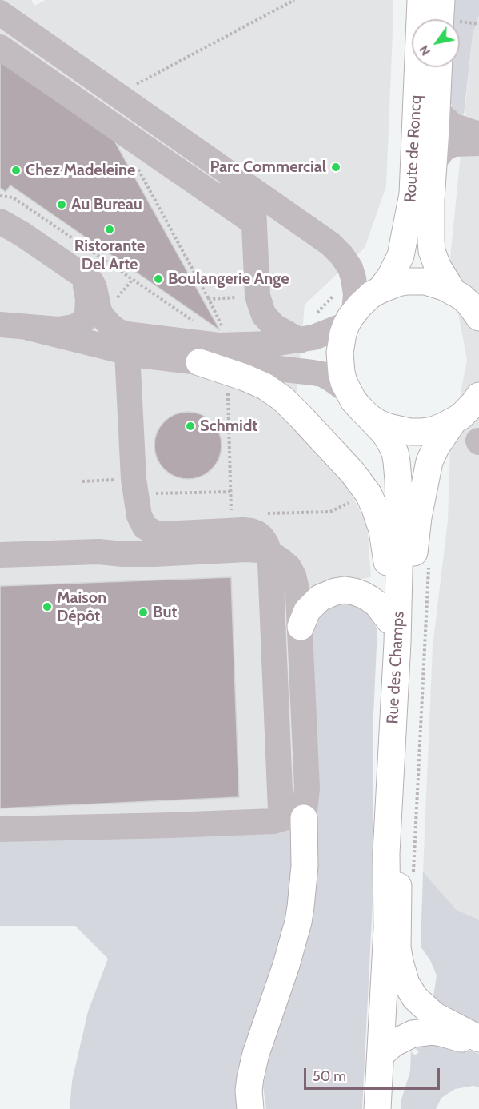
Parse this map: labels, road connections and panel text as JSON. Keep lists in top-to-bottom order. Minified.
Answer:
{"streets":{"main road":["Route de Roncq","Rue des Champs"]},"places":["Parc Commercial","Chez Madeleine","Au Bureau","Ristorante Del Arte","Boulangerie Ange","Schmidt","Maison Dépôt","But"],"scale_bar":"50 m","north":"bottom left"}
